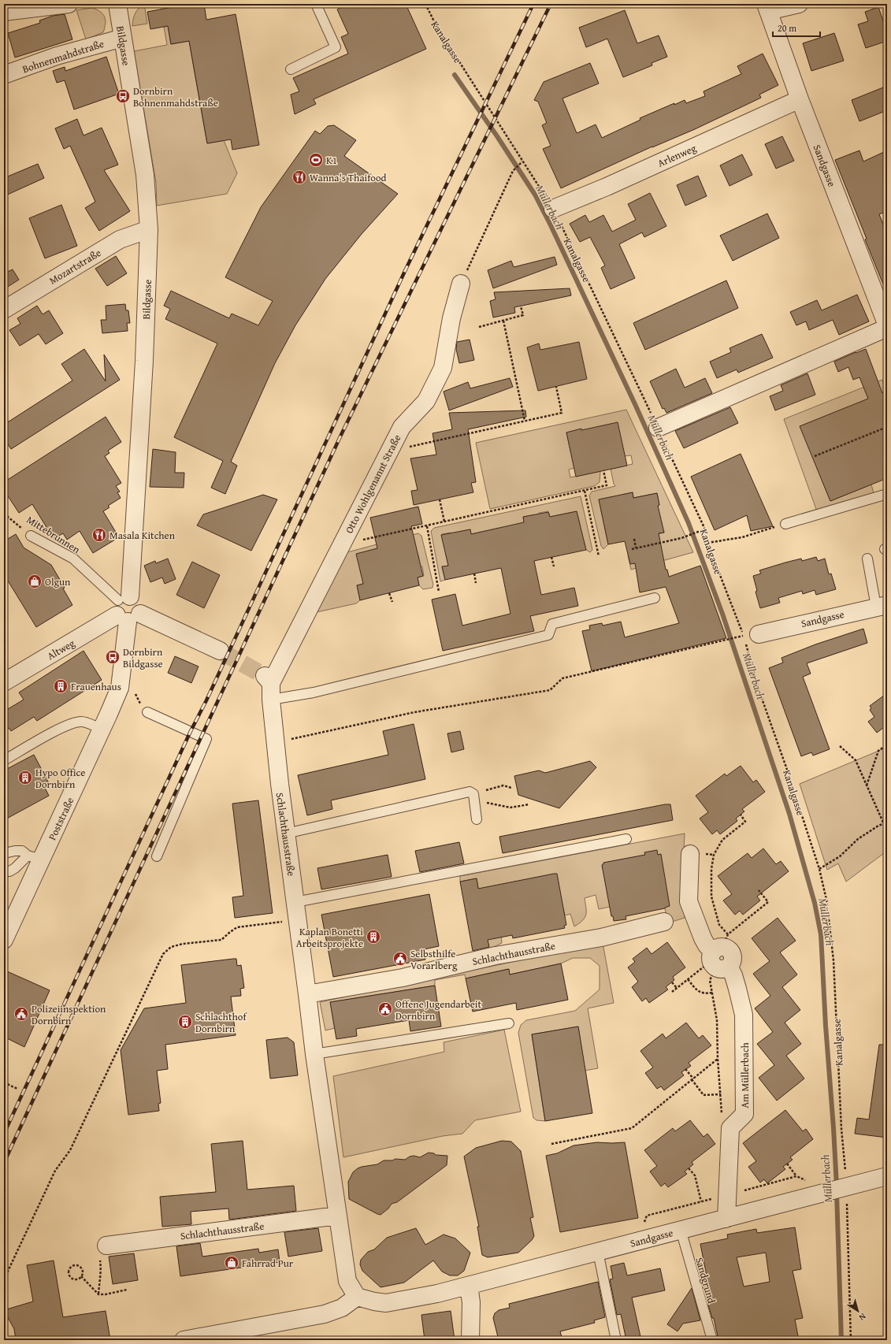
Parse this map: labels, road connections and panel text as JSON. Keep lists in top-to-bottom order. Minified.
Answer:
{"streets":{"street":["Bildgasse","Bohnenmahdstraße","Arlenweg","Sandgasse","Mozartstraße","Otto Wohlgenannt Straße","Altweg","Poststraße","Schlachthausstraße","Am Müllerbach"],"lane":["Mittebrunnen","Sandgrund"],"path":["Kanalgasse"]},"crossings":[["Kanalgasse","Arlenweg"],["Kanalgasse","Sandgasse"],["Bildgasse","Bohnenmahdstraße"],["Bildgasse","Mozartstraße"],["Bildgasse","Mittebrunnen"],["Bildgasse","Altweg"],["Bildgasse","Poststraße"],["Arlenweg","Sandgasse"],["Sandgasse","Sandgrund"],["Otto Wohlgenannt Straße","Schlachthausstraße"],["Mittebrunnen","Altweg"],["Mittebrunnen","Poststraße"],["Altweg","Poststraße"]],"water":["Müllerbach"],"places":{"bus stop":["Dornbirn Bohnenmahdstraße","Dornbirn Bildgasse"],"sports":["K1"],"restaurant":["Wanna's Thaifood","Masala Kitchen"],"shop":["Olgun","Fahrrad Pur"],"building":["Frauenhaus","Hypo Office Dornbirn","Kaplan Bonetti Arbeitsprojekte","Schlachthof Dornbirn"],"public building":["Selbsthilfe Vorarlberg","Offene Jugendarbeit Dornbirn","Polizeiinspektion Dornbirn"]},"scale_bar":"20 m","north":"bottom right"}
